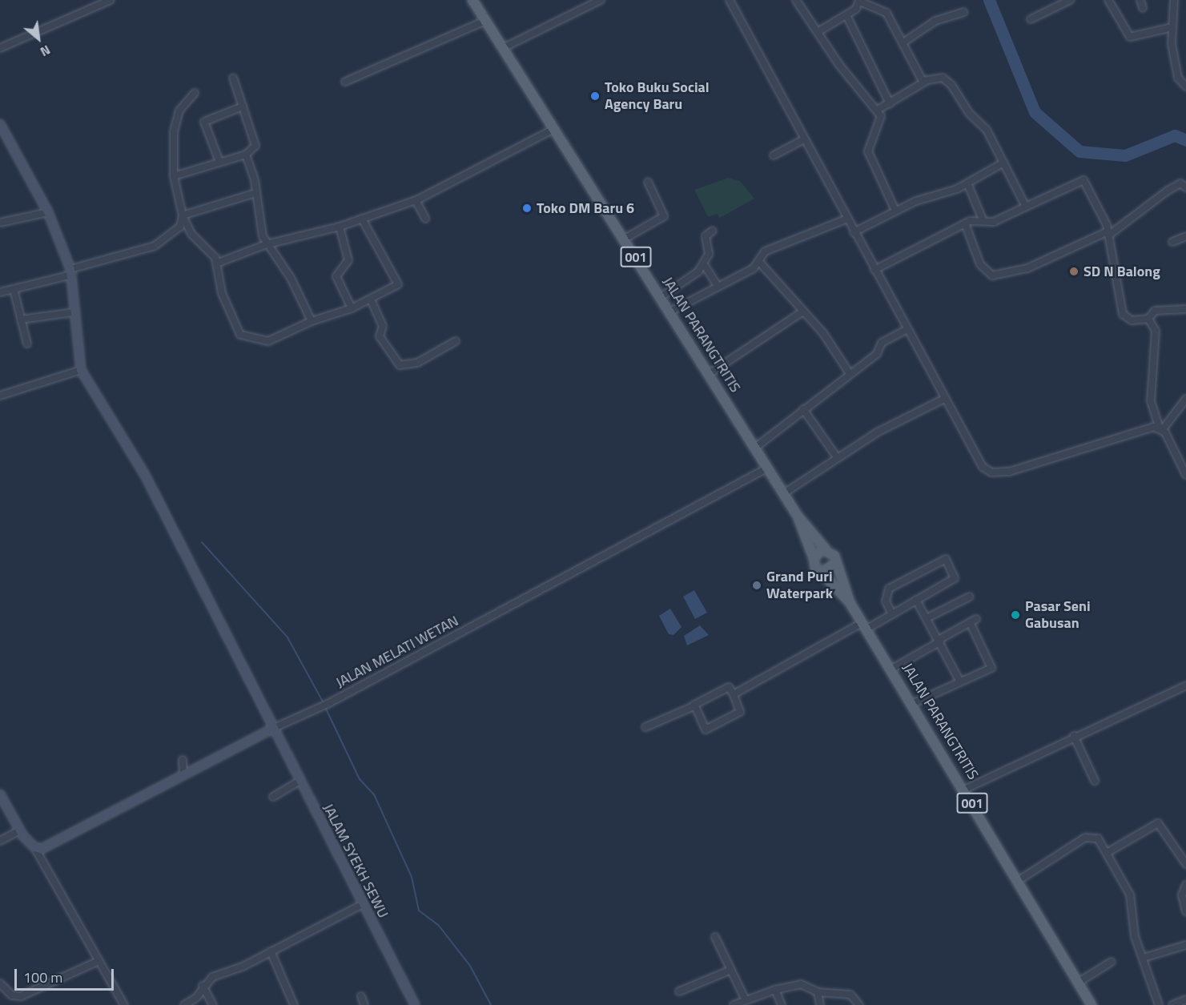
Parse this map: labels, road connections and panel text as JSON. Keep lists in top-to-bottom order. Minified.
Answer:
{"streets":{"main road":["001","JALAN PARANGTRITIS"],"street":["JALAN MELATI WETAN","JALAM SYEKH SEWU"]},"crossings":[["001","JALAN PARANGTRITIS"],["JALAN PARANGTRITIS","JALAN MELATI WETAN"],["JALAN MELATI WETAN","JALAM SYEKH SEWU"]],"places":["Toko Buku Social Agency Baru","Toko DM Baru 6","SD N Balong","Grand Puri Waterpark","Pasar Seni Gabusan"],"scale_bar":"100 m","north":"bottom right"}
